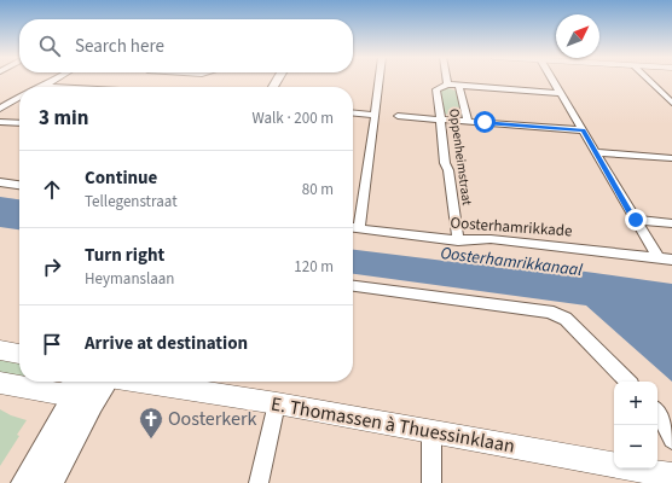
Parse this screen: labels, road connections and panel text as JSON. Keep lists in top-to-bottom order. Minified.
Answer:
{"streets":{"street":["Oppenheimstraat","Oosterhamrikkade","E. Thomassen à Thuessinklaan"]},"crossings":[["Oppenheimstraat","Oosterhamrikkade"]],"water":["Oosterhamrikkanaal"],"places":{"church":["Oosterkerk"]},"north":"top right","page":{"search":"Search here","heading":["3 min","Walk · 200 m"],"list":[["Continue","Tellegenstraat","80 m"],["Turn right","Heymanslaan","120 m"],"Arrive at destination"],"map_buttons":["+","−"]}}
